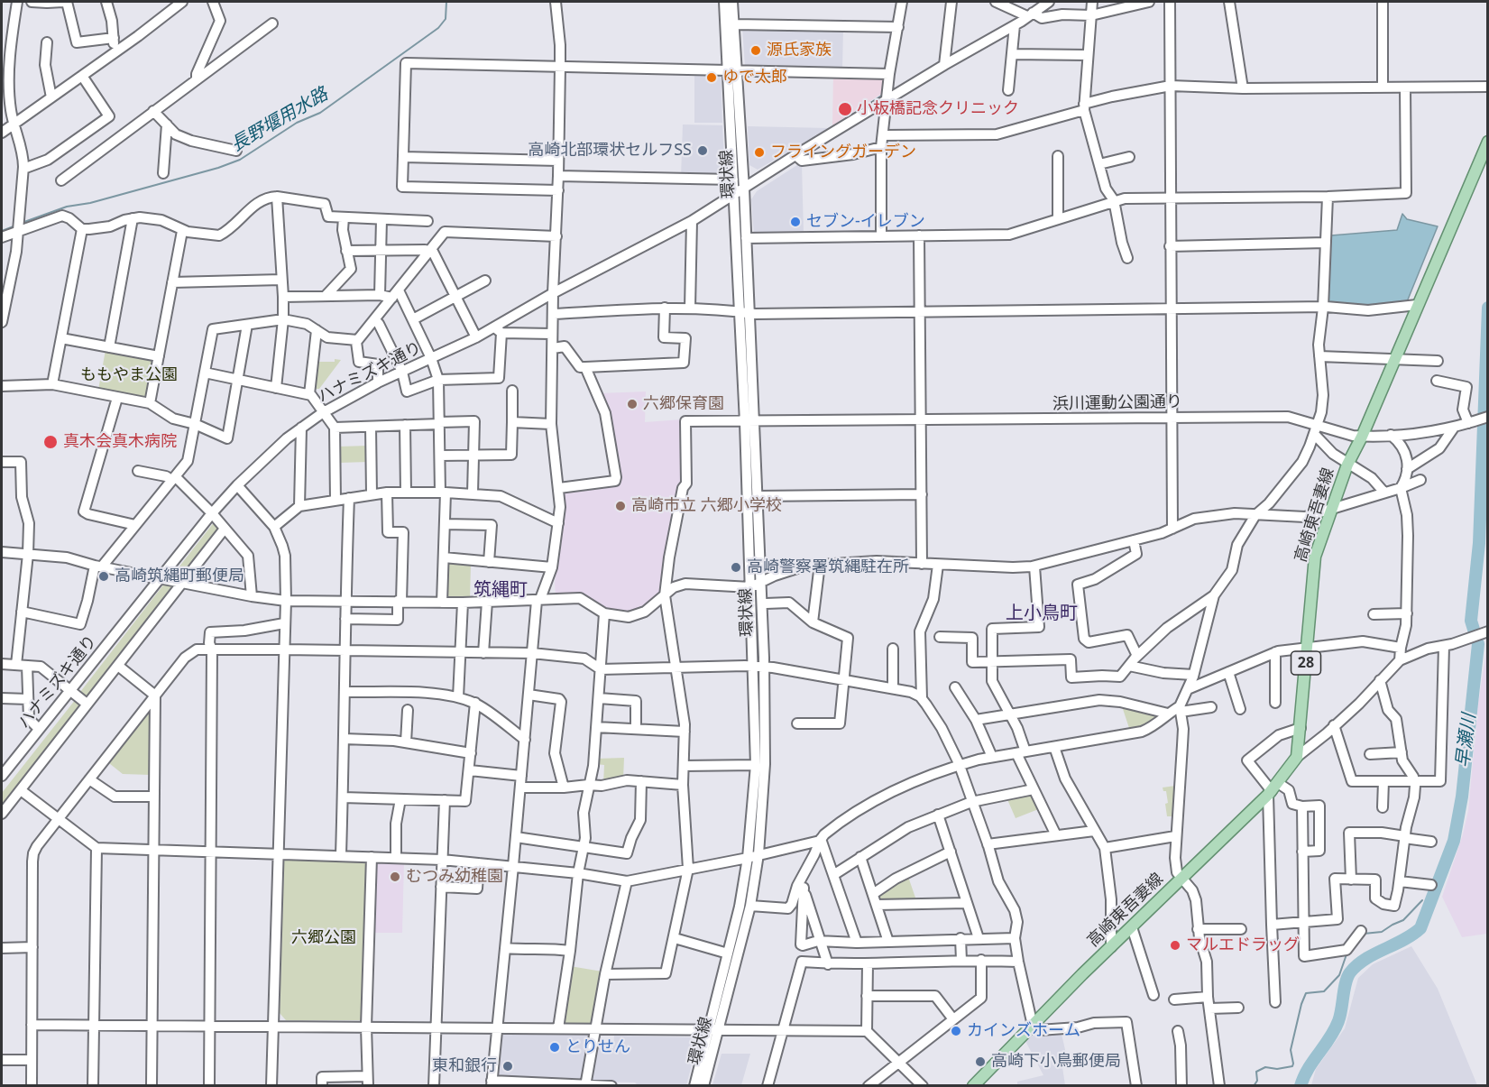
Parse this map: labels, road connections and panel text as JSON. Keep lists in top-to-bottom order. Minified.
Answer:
{"streets":{"main road":["高崎東吾妻線","28"],"street":["環状線","ハナミズキ通り","浜川運動公園通り"]},"crossings":[["環状線","ハナミズキ通り"],["環状線","浜川運動公園通り"],["浜川運動公園通り","高崎東吾妻線"]],"districts":["筑縄町","上小鳥町"],"water":["長野堰用水路","早瀬川"],"parks":["ももやま公園","六郷公園"],"places":["源氏家族","ゆで太郎","小板橋記念クリニック","高崎北部環状セルフSS","フライングガーデン","セブン-イレブン","六郷保育園","真木会真木病院","高崎市立 六郷小学校","高崎警察署筑縄駐在所","高崎筑縄町郵便局","むつみ幼稚園","マルエドラッグ","カインズホーム","とりせん","高崎下小鳥郵便局","東和銀行"]}
